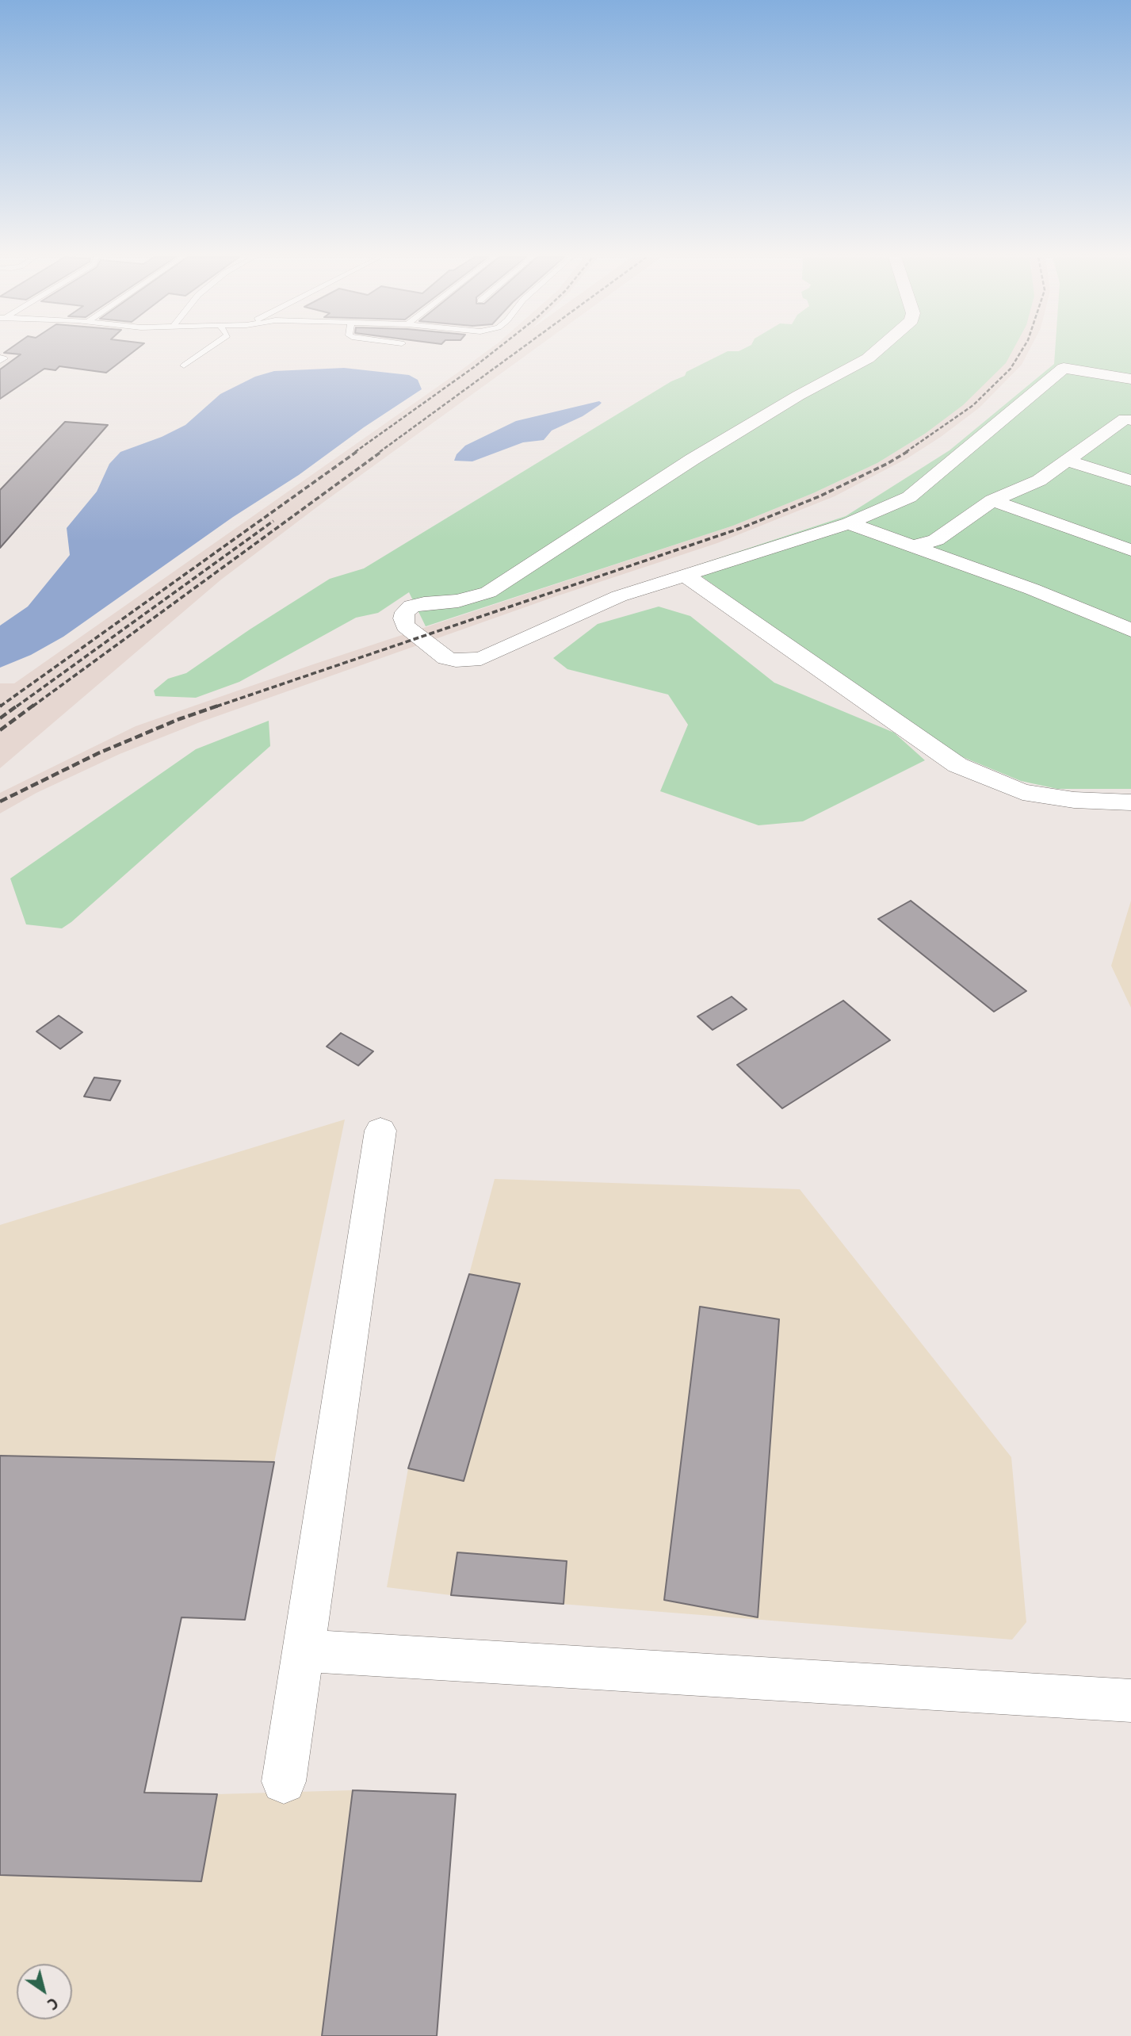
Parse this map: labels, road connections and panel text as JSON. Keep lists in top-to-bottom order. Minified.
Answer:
{"north":"bottom right"}
